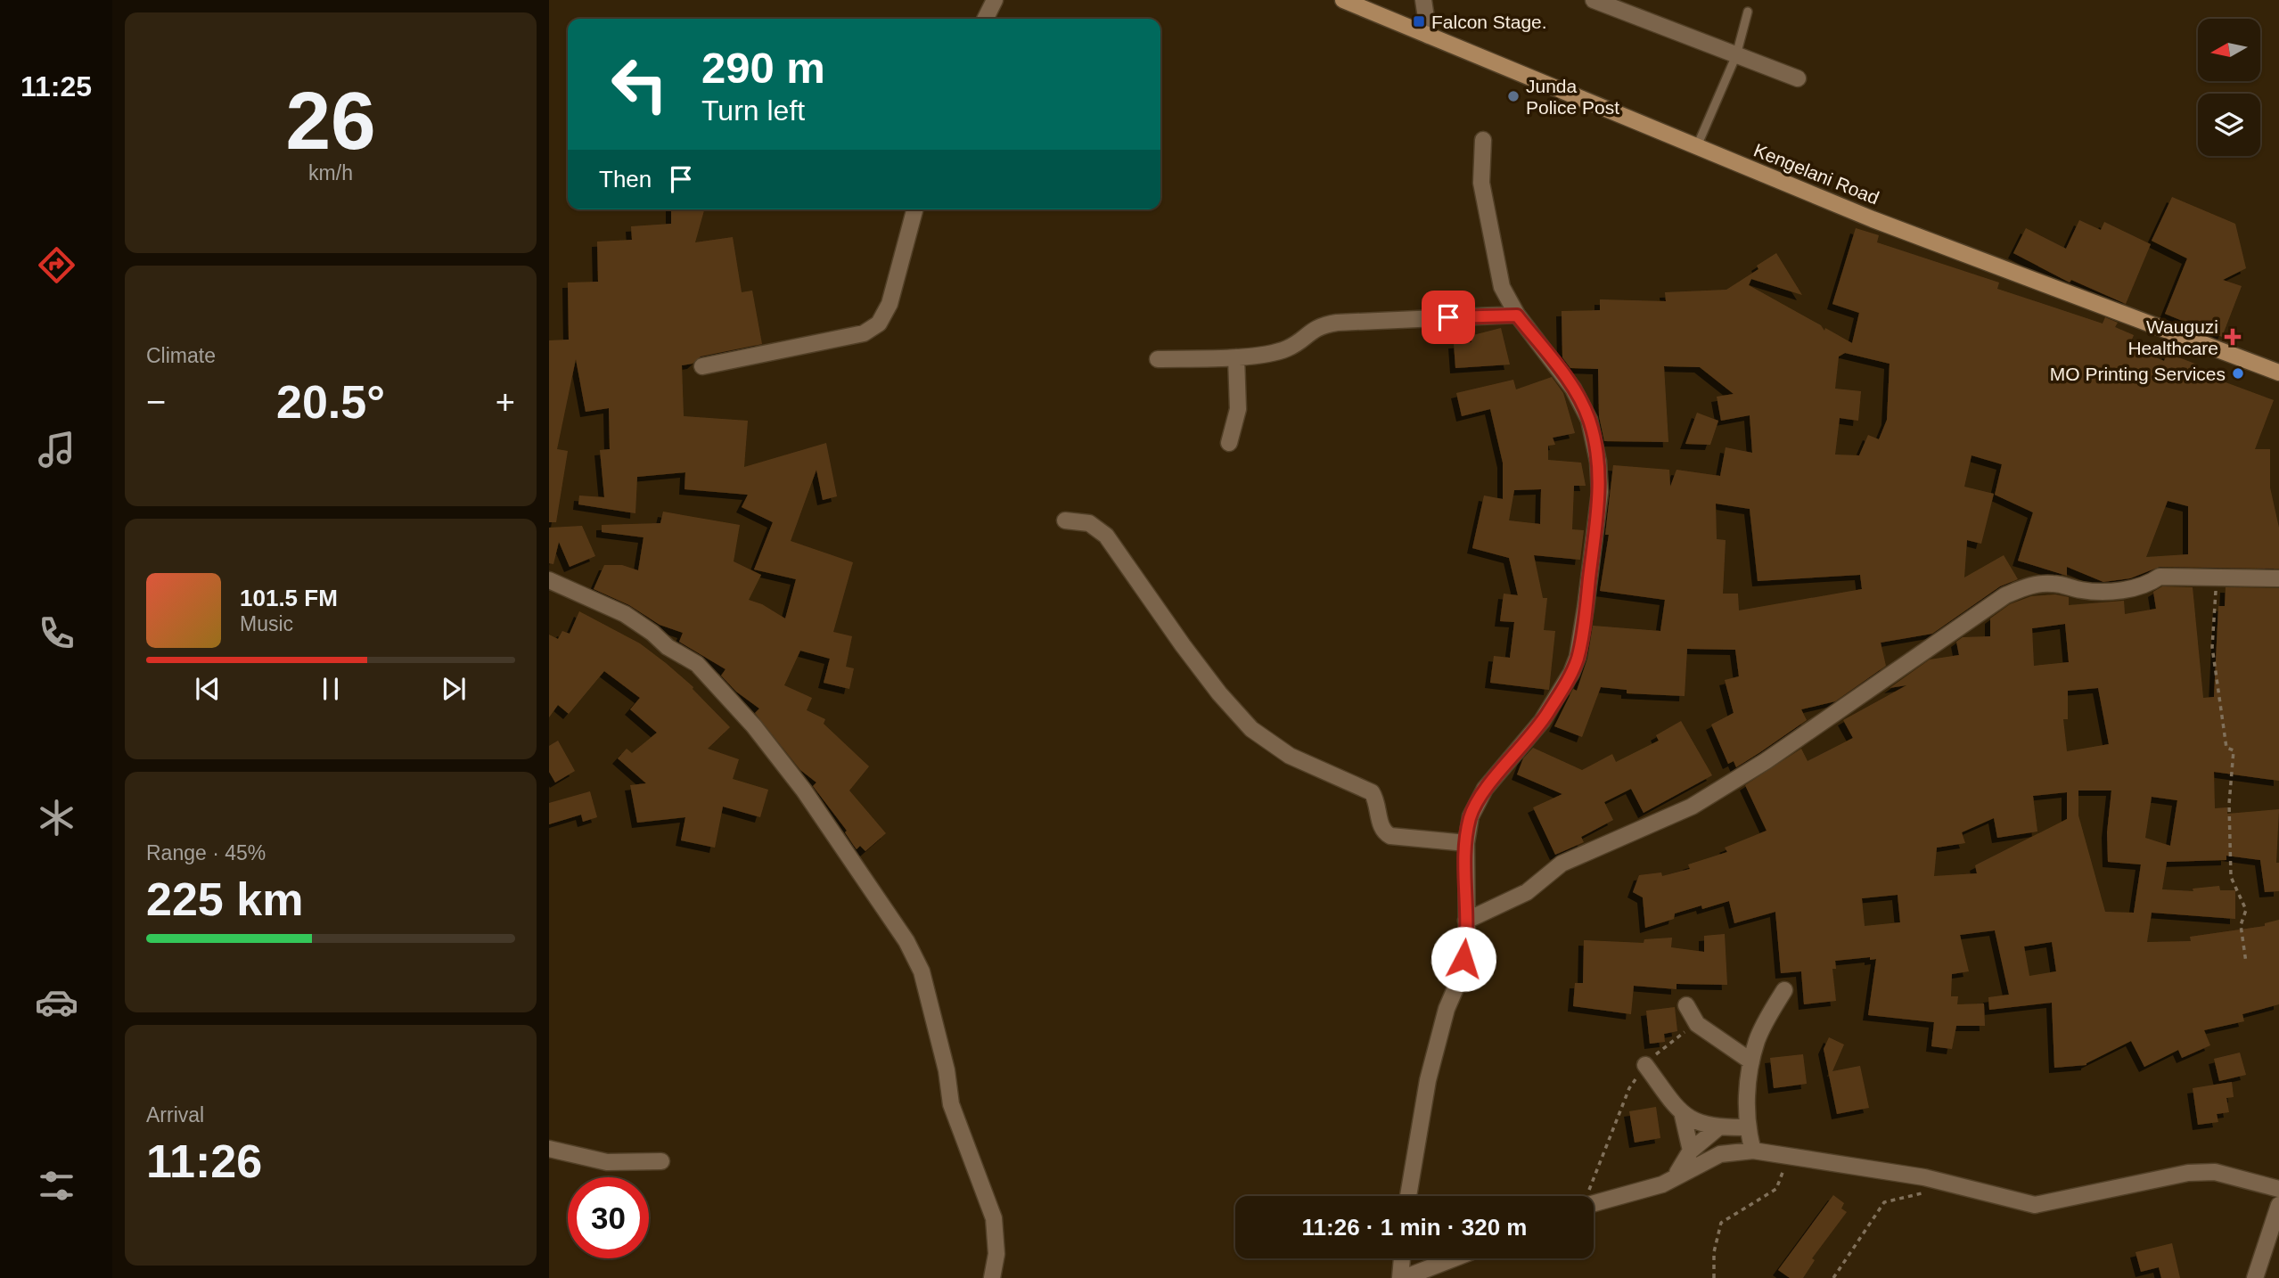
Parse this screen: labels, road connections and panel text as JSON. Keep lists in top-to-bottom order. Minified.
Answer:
{"streets":{"main road":["Kengelani Road"]},"places":{"transit":["Falcon Stage."],"other":["Junda Police Post","MO Printing Services"],"health":["Wauguzi Healthcare"]},"north":"left","page":{"tabs":"11:25","tile":[["26","km/h"],"Climate",["Range · 45%","225 km"],["Arrival","11:26"]],"turn":["290 m","Turn left"],"then":"Then","heat":["−","20.5°","+"],"song":["101.5 FM","Music"],"limit":"30","trip":"11:26 · 1 min · 320 m"}}
